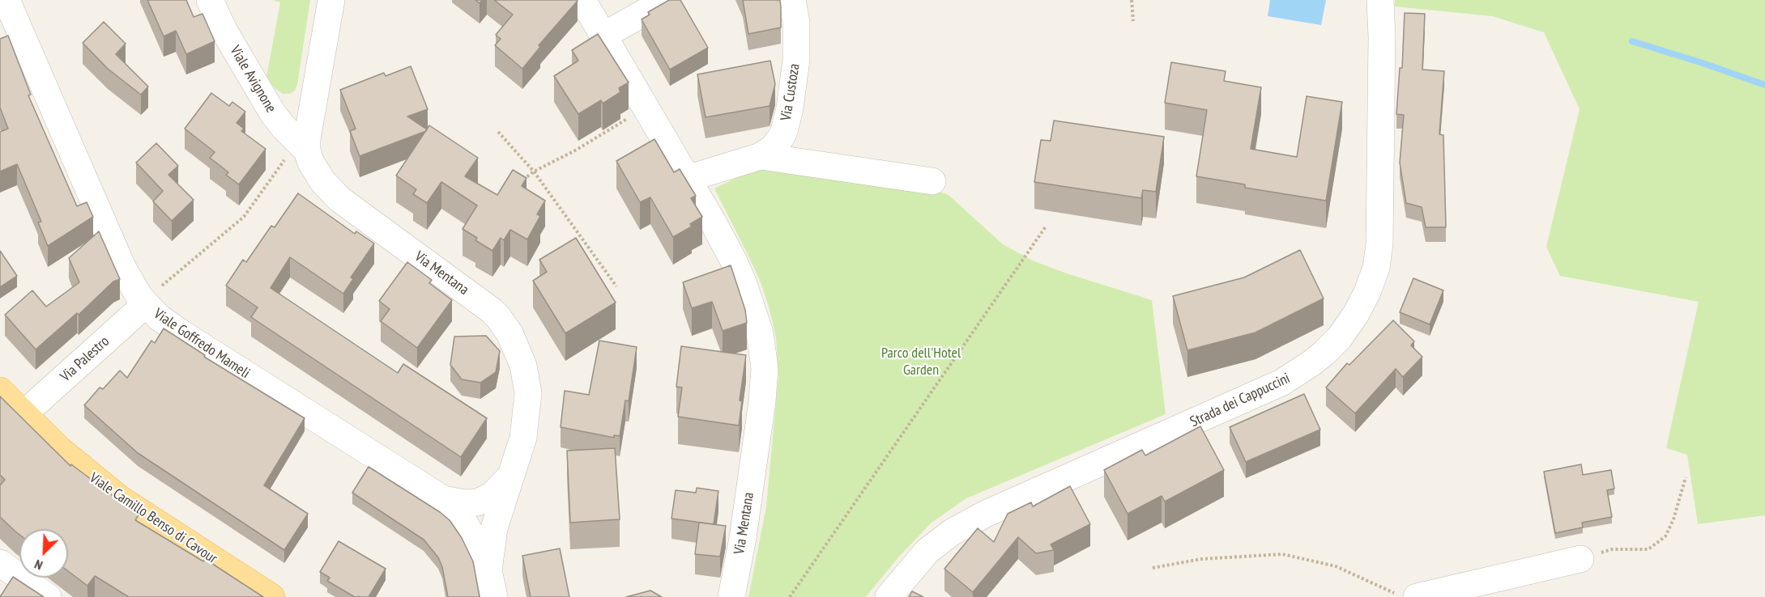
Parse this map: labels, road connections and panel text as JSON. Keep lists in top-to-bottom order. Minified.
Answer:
{"streets":{"main road":["Viale Camillo Benso di Cavour"],"street":["Viale Avignone","Via Custoza","Via Mentana","Viale Goffredo Mameli","Via Palestro","Strada dei Cappuccini"]},"crossings":[["Viale Avignone","Via Mentana"],["Via Custoza","Via Mentana"],["Via Mentana","Viale Goffredo Mameli"],["Viale Goffredo Mameli","Via Palestro"],["Via Palestro","Viale Camillo Benso di Cavour"]],"parks":["Parco dell'Hotel Garden"],"north":"bottom left"}
